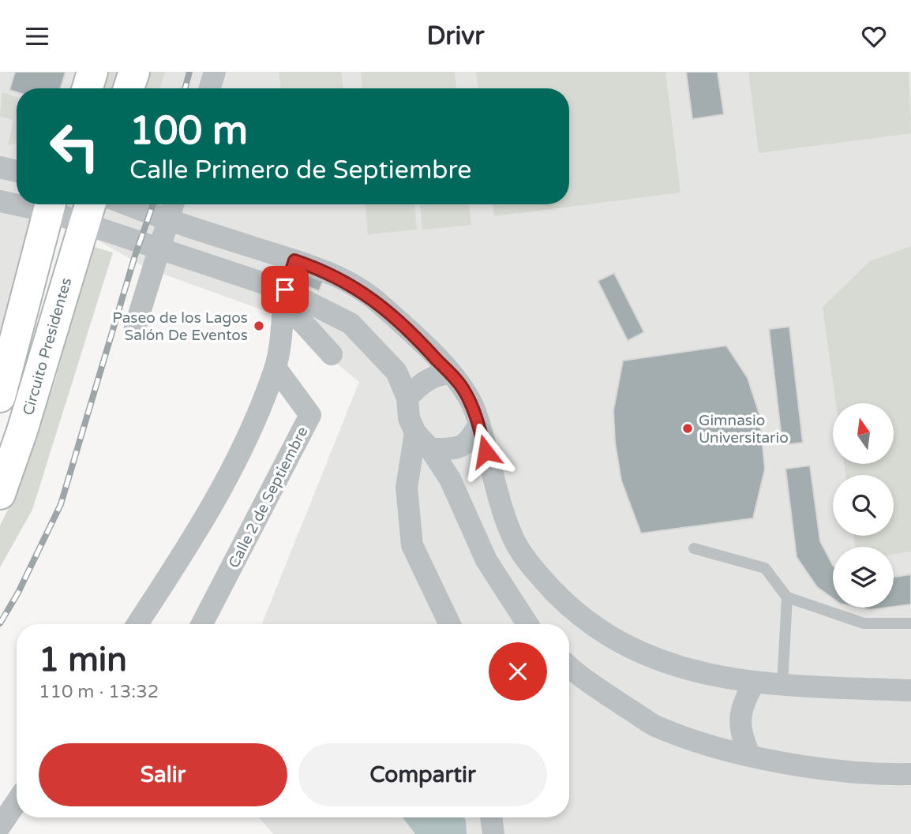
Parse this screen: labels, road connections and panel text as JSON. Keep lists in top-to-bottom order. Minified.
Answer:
{"streets":{"main road":["Circuito Presidentes"],"street":["Calle 2 de Septiembre"]},"places":["Paseo de los Lagos Salón De Eventos","Gimnasio Universitario"],"north":"top","page":{"header":"Drivr","turn":["100 m","Calle Primero de Septiembre"],"heading":["1 min","110 m · 13:32"],"buttons":["Salir","Compartir"]}}
